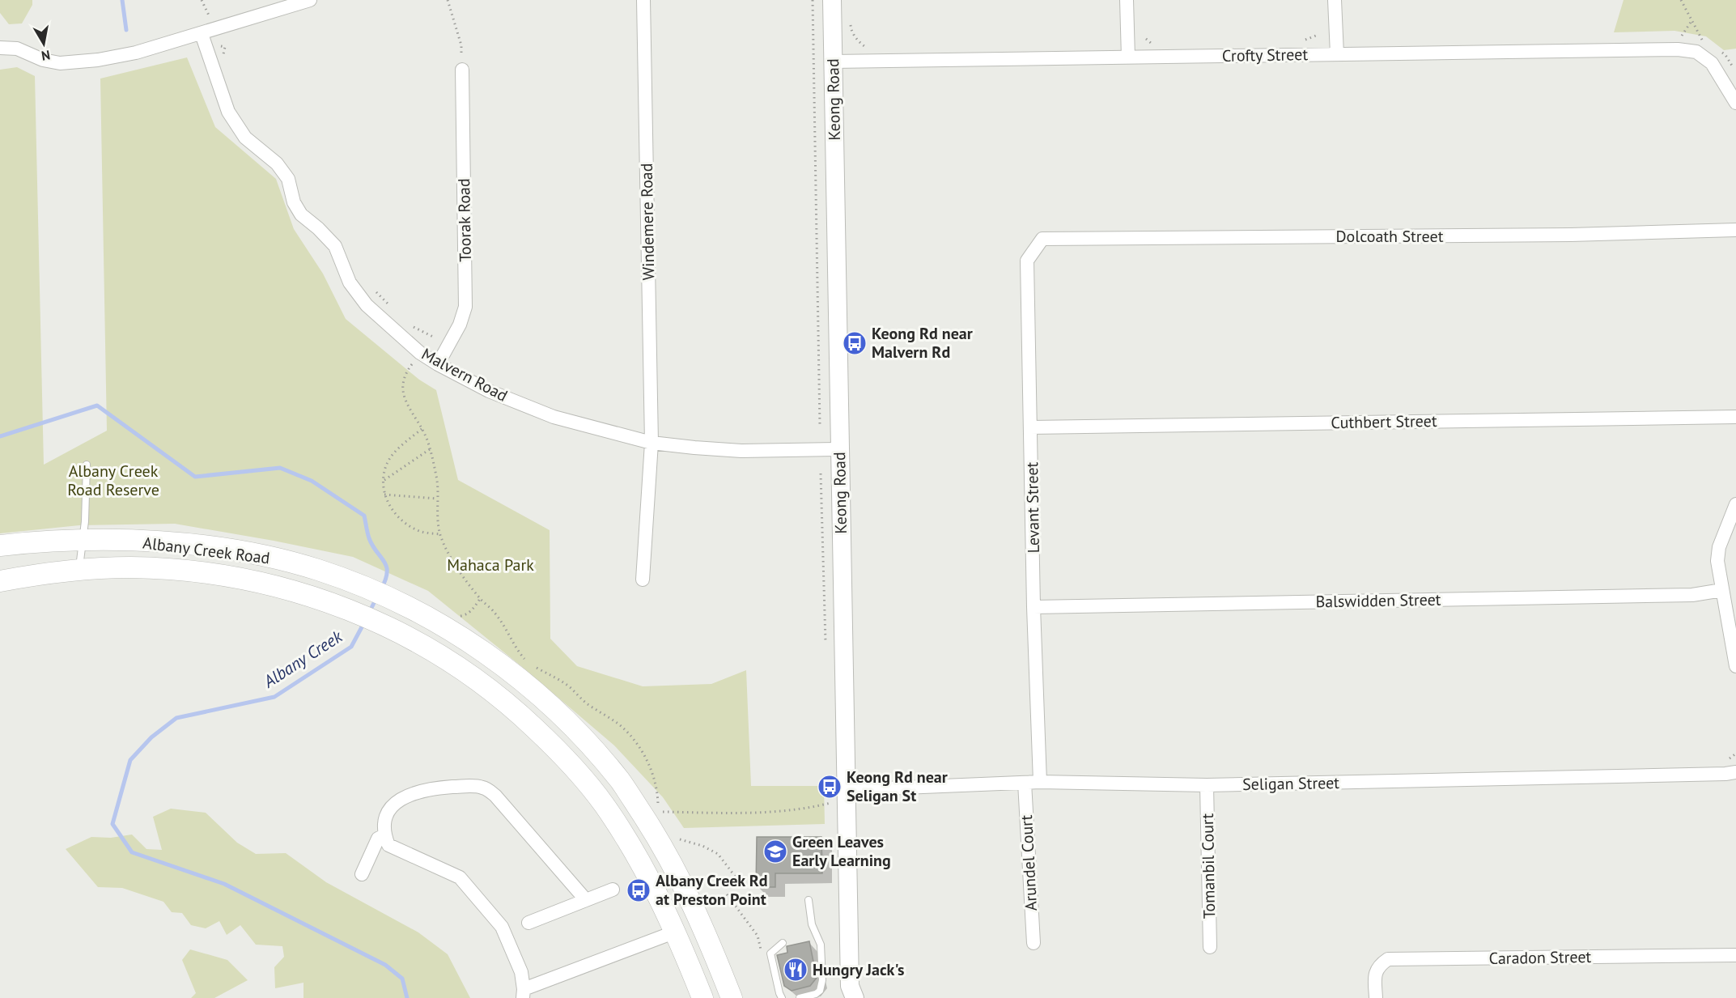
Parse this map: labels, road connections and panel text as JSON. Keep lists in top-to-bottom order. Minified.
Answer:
{"streets":{"main road":["Albany Creek Road"],"street":["Crofty Street","Keong Road","Toorak Road","Windemere Road","Dolcoath Street","Malvern Road","Cuthbert Street","Levant Street","Balswidden Street","Seligan Street","Arundel Court","Tomanbil Court","Caradon Street"]},"crossings":[["Crofty Street","Keong Road"],["Keong Road","Malvern Road"],["Keong Road","Seligan Street"],["Toorak Road","Malvern Road"],["Windemere Road","Malvern Road"],["Dolcoath Street","Levant Street"],["Cuthbert Street","Levant Street"],["Levant Street","Balswidden Street"],["Levant Street","Seligan Street"],["Seligan Street","Arundel Court"],["Seligan Street","Tomanbil Court"]],"water":["Albany Creek"],"parks":["Albany Creek Road Reserve","Mahaca Park"],"places":{"bus stop":["Keong Rd near Malvern Rd","Keong Rd near Seligan St","Albany Creek Rd at Preston Point"],"school or university":["Green Leaves Early Learning"],"restaurant":["Hungry Jack's"]},"north":"bottom"}
